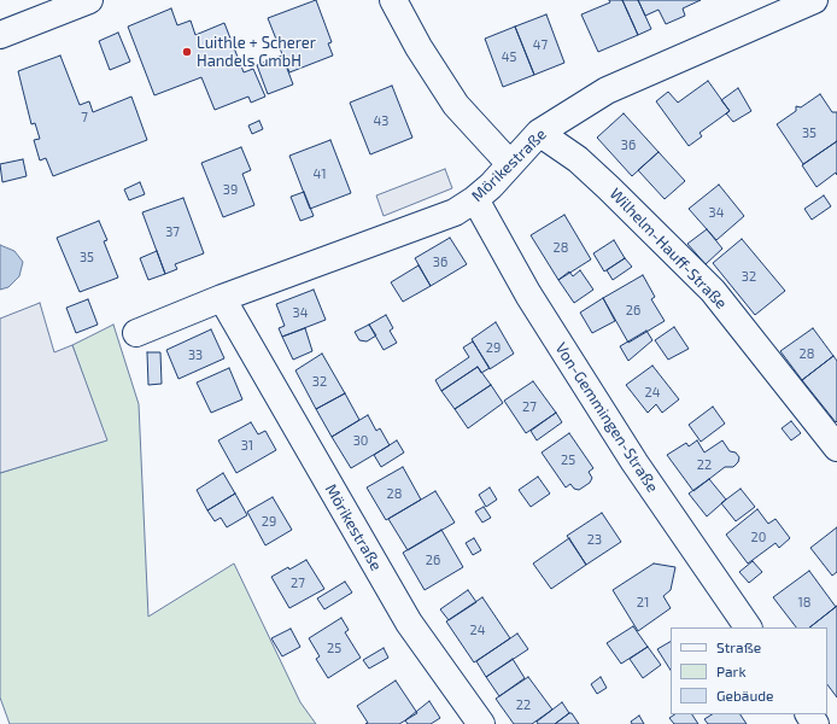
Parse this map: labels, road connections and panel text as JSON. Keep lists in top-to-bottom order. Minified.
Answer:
{"streets":{"street":["Mörikestraße","Wilhelm-Hauff-Straße","Von-Gemmingen-Straße"]},"crossings":[["Mörikestraße","Wilhelm-Hauff-Straße"],["Mörikestraße","Von-Gemmingen-Straße"]],"places":["Luithle + Scherer Handels GmbH"],"house_numbers":["47","45","7","43","35","36","41","39","34","37","28","35","36","32","26","34","29","28","33","32","24","27","30","31","25","22","28","29","20","23","26","27","21","18","24","25","22"],"legend":["Straße","Park","Gebäude"]}
